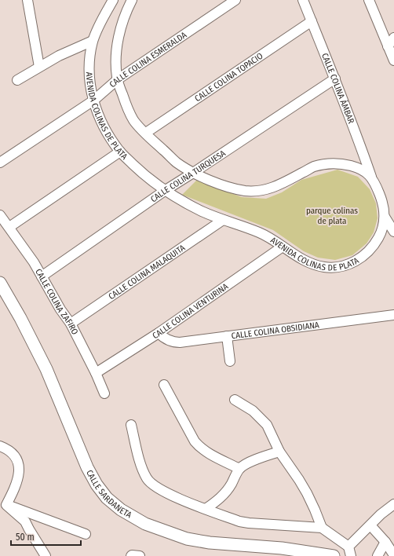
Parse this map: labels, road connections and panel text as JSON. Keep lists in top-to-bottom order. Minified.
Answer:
{"streets":{"street":["CALLE COLINA ESMERALDA","CALLE COLINA TOPACIO","CALLE COLINA ÁMBAR","AVENIDA COLINAS DE PLATA","CALLE COLINA TURQUESA","CALLE COLINA MALAQUITA","CALLE COLINA ZAFIRO","CALLE COLINA VENTURINA","CALLE COLINA OBSIDIANA","CALLE SARDANETA"]},"crossings":[["CALLE COLINA ESMERALDA","AVENIDA COLINAS DE PLATA"],["CALLE COLINA TOPACIO","CALLE COLINA ÁMBAR"],["CALLE COLINA ÁMBAR","AVENIDA COLINAS DE PLATA"],["CALLE COLINA ÁMBAR","CALLE COLINA TURQUESA"],["AVENIDA COLINAS DE PLATA","CALLE COLINA TURQUESA"],["AVENIDA COLINAS DE PLATA","CALLE COLINA MALAQUITA"],["AVENIDA COLINAS DE PLATA","CALLE COLINA VENTURINA"],["CALLE COLINA TURQUESA","CALLE COLINA ZAFIRO"],["CALLE COLINA MALAQUITA","CALLE COLINA ZAFIRO"],["CALLE COLINA ZAFIRO","CALLE COLINA VENTURINA"],["CALLE COLINA VENTURINA","CALLE COLINA OBSIDIANA"]],"parks":["parque colinas de plata"],"scale_bar":"50 m"}
